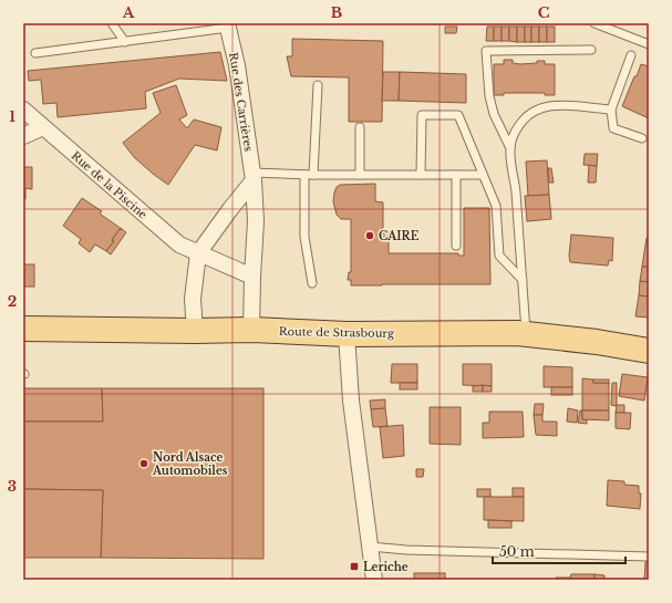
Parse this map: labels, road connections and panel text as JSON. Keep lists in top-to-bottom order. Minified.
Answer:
{"streets":{"main road":["Route de Strasbourg"],"street":["Rue des Carrières","Rue de la Piscine"]},"crossings":[["Rue des Carrières","Rue de la Piscine"],["Rue des Carrières","Route de Strasbourg"]],"places":{"other":["CAIRE","Nord Alsace Automobiles"],"transit":["Leriche"]},"scale_bar":"50 m","grid":{"columns":["A","B","C"],"rows":["1","2","3"]}}
